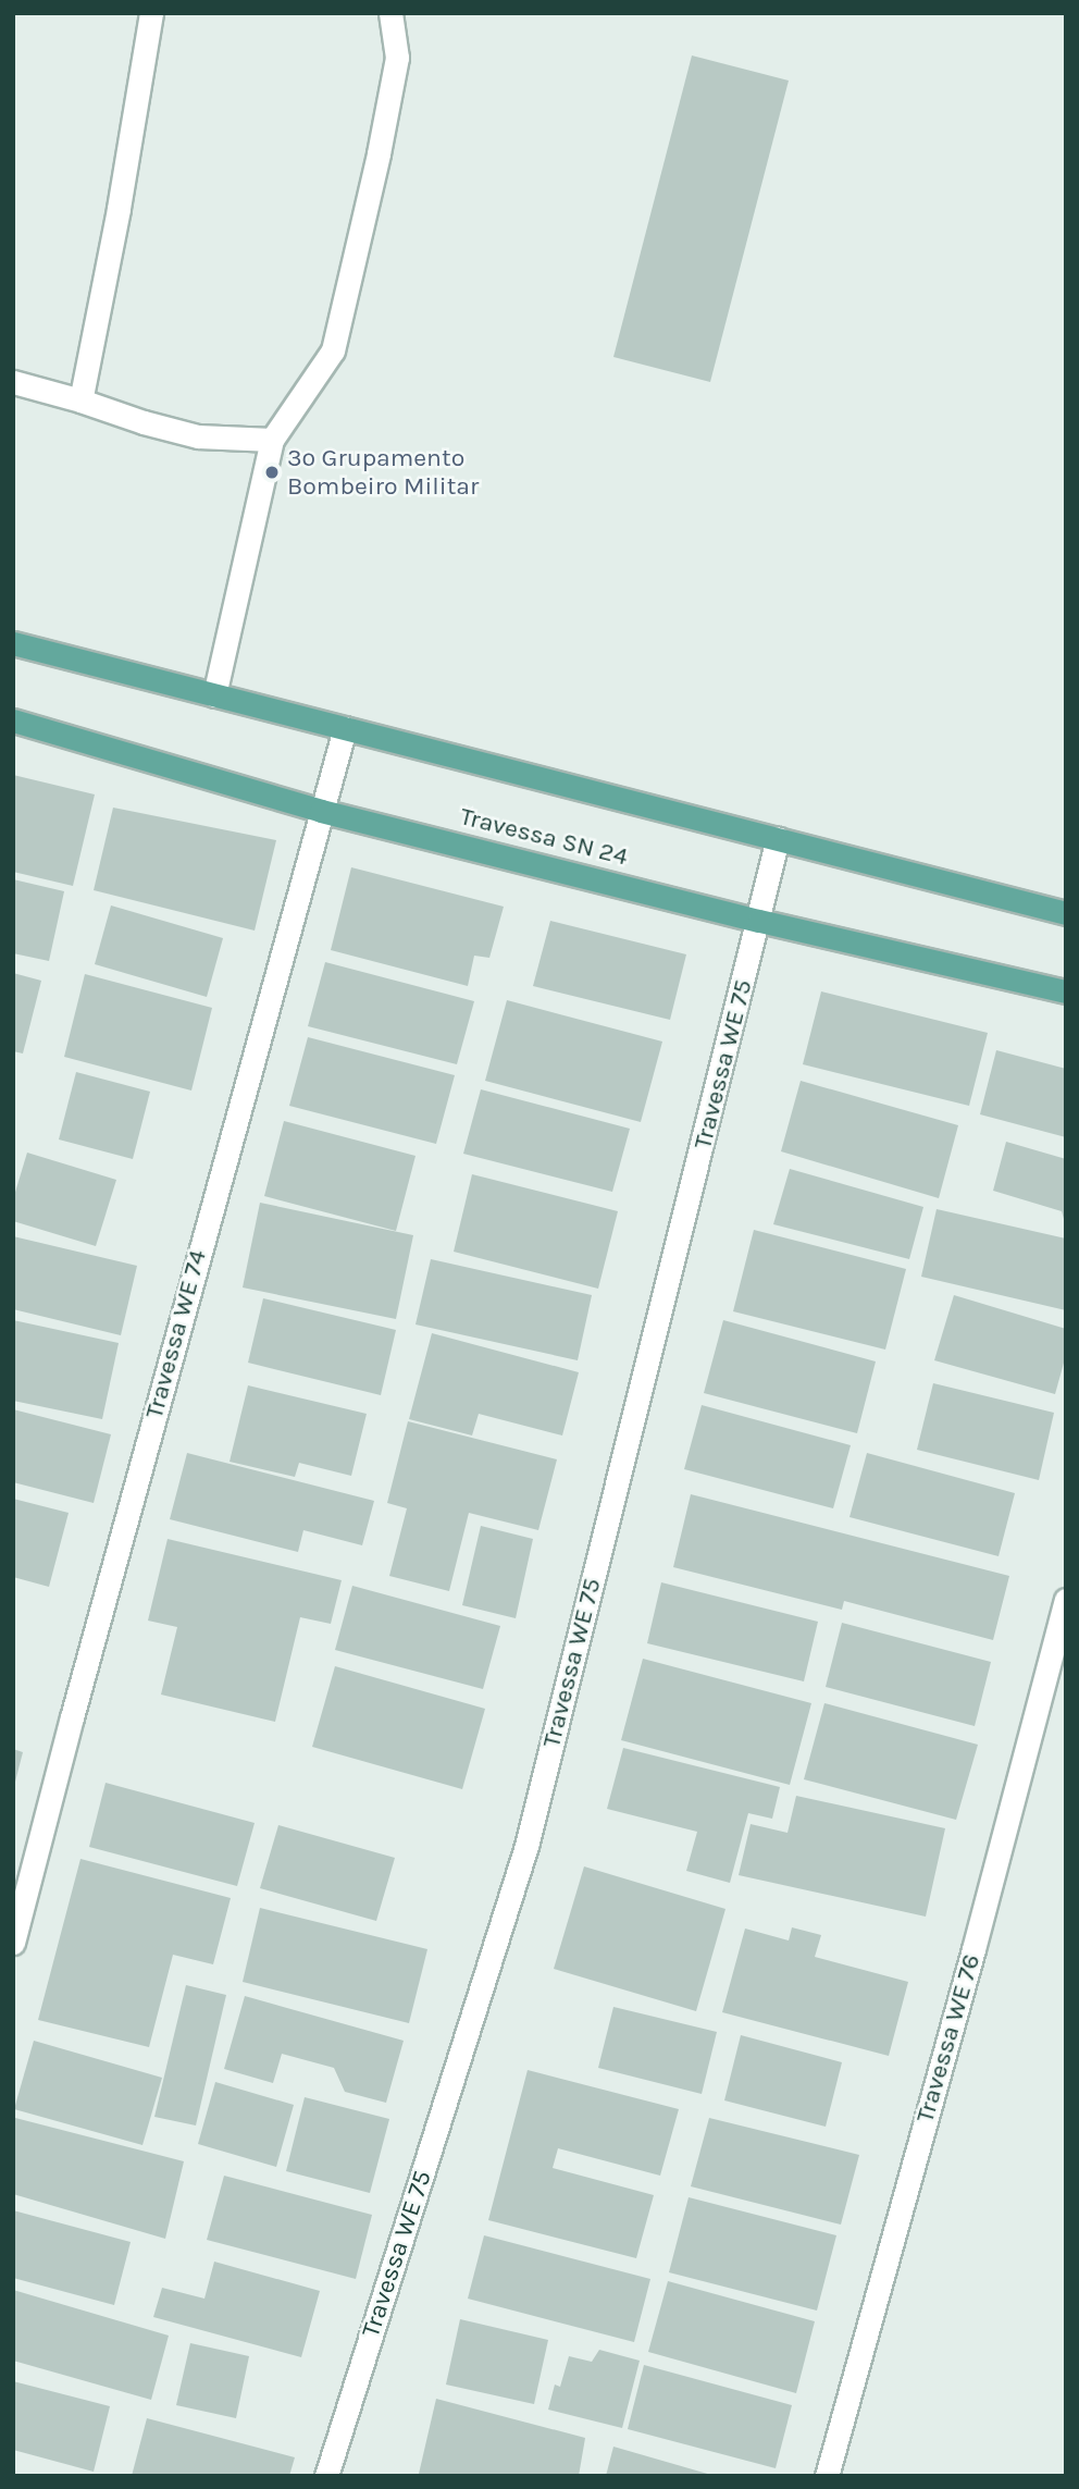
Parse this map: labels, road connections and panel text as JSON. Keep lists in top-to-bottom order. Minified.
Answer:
{"streets":{"main road":["Travessa SN 24"],"street":["Travessa WE 75","Travessa WE 74","Travessa WE 76"]},"crossings":[["Travessa SN 24","Travessa WE 75"],["Travessa SN 24","Travessa WE 74"]],"places":["3º Grupamento Bombeiro Militar"]}
